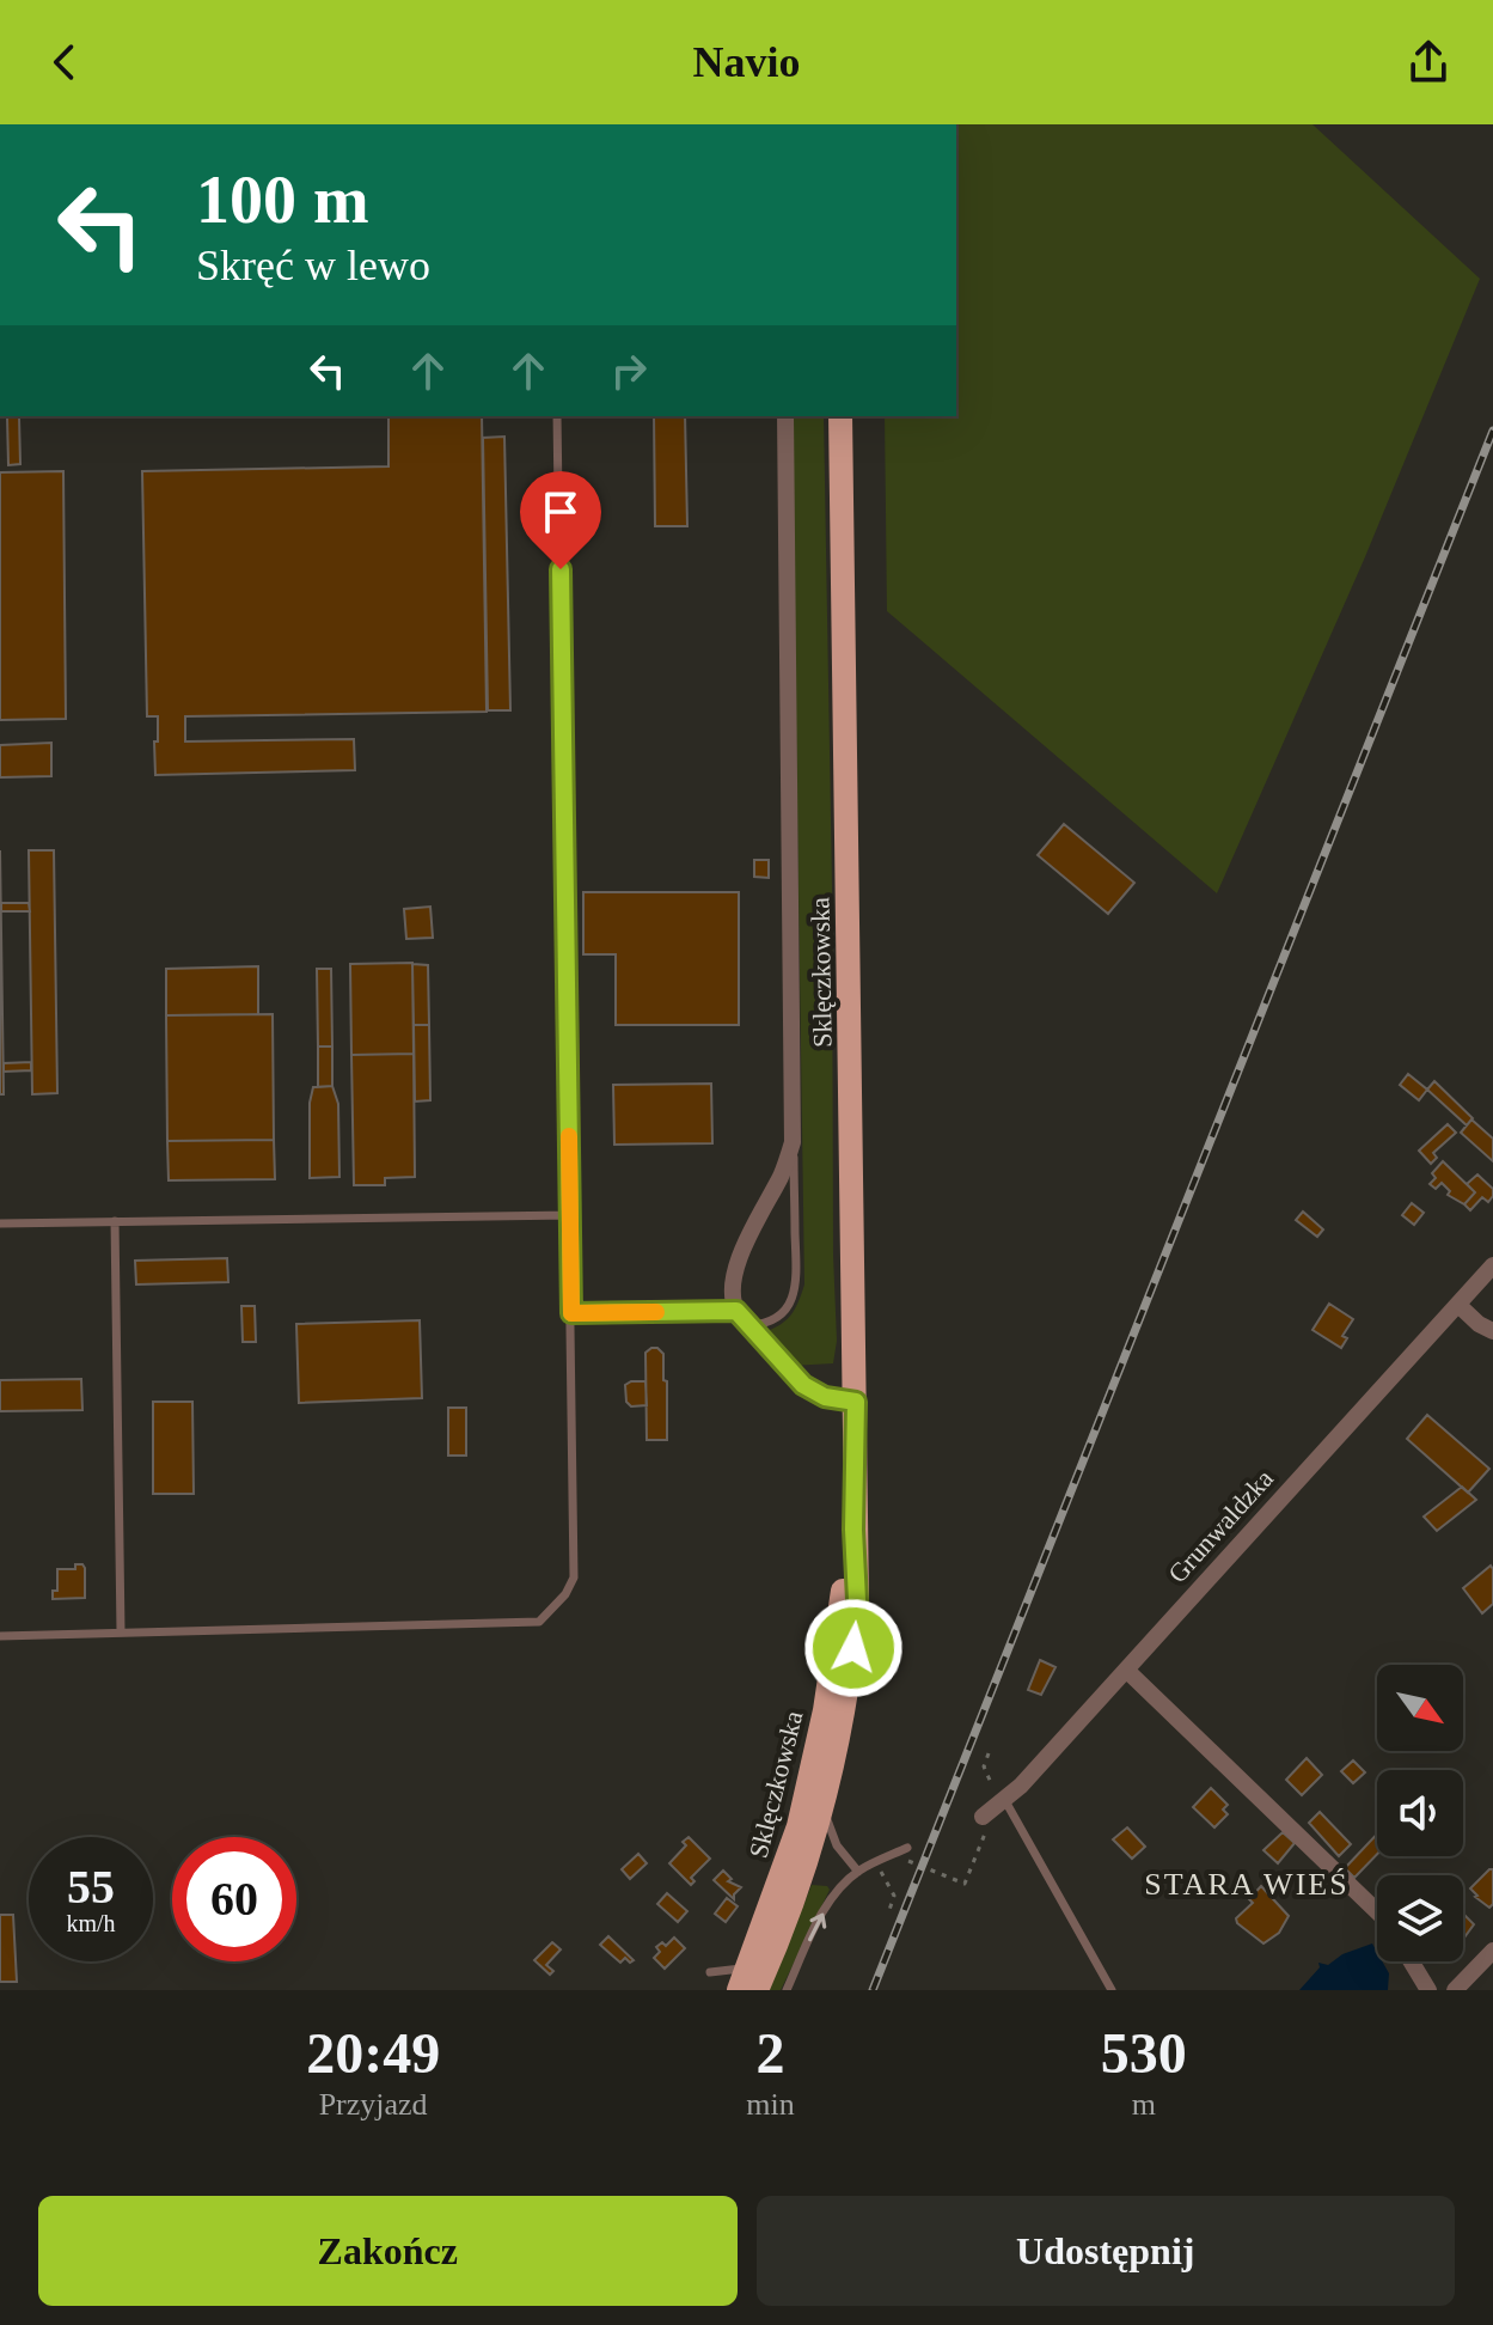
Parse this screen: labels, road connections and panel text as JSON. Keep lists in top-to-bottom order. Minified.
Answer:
{"streets":{"main road":["Sklęczkowska"],"street":["Grunwaldzka"]},"districts":["STARA WIEŚ"],"north":"bottom right","page":{"header":"Navio","turn":["100 m","Skręć w lewo"],"speed":"55 km/h","limit":"60","eta":["20:49","Przyjazd","2","min","530","m"],"buttons":["Zakończ","Udostępnij"]}}
